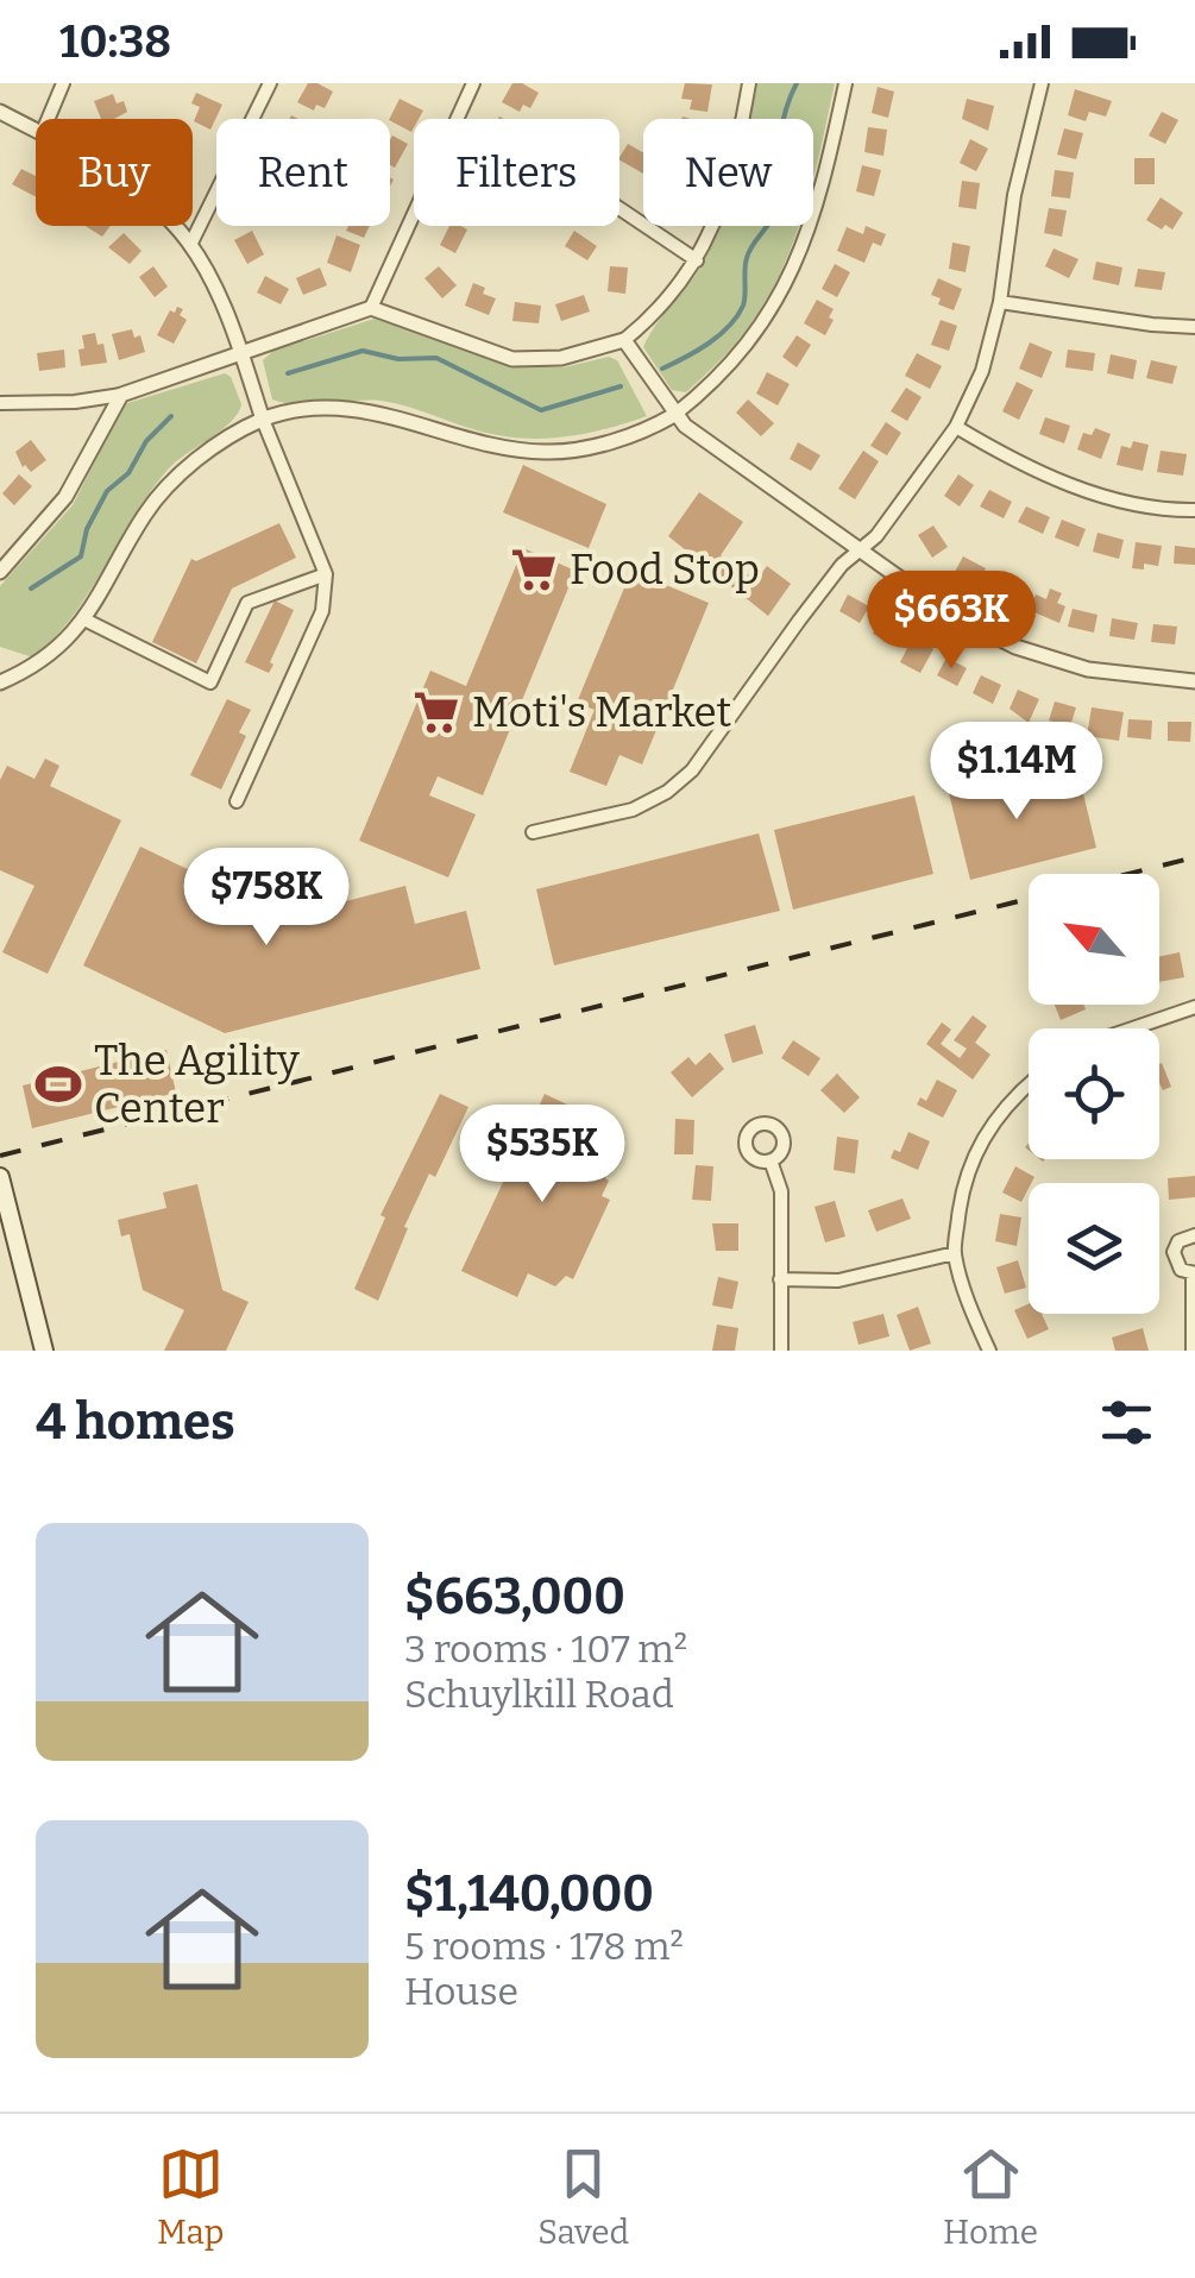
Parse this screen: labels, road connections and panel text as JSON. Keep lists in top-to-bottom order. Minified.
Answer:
{"places":{"supermarket":["Food Stop","Moti's Market"],"sports":["The Agility Center"]},"north":"top left","page":{"status":"10:38","chip":["Buy","Rent","Filters","New"],"price":["$663K","$1.14M","$758K","$535K"],"heading":"4 homes","list":[{"name":"$663,000","note":"3 rooms · 107 m² · Schuylkill Road"},{"name":"$1,140,000","note":"5 rooms · 178 m² · House"}],"tabs":["Map","Saved","Home"]}}
